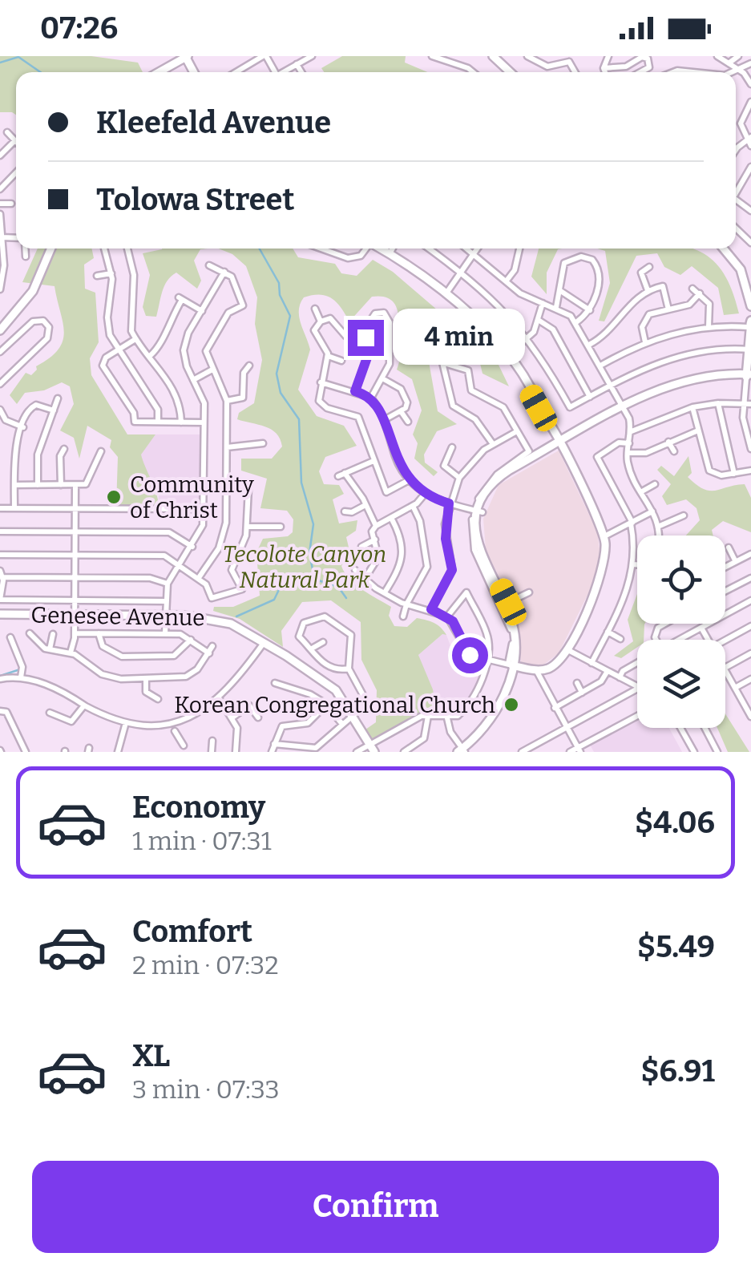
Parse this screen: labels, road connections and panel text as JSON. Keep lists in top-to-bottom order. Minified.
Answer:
{"streets":{"main road":["Genesee Avenue"]},"parks":["Tecolote Canyon Natural Park"],"places":["Community of Christ","Korean Congregational Church"],"page":{"status":"07:26","banner":["Kleefeld Avenue","Tolowa Street"],"bubble":"4 min","list":[{"name":"Economy","note":"1 min · 07:31","value":"$4.06"},{"name":"Comfort","note":"2 min · 07:32","value":"$5.49"},{"name":"XL","note":"3 min · 07:33","value":"$6.91"}],"buttons":"Confirm"}}
